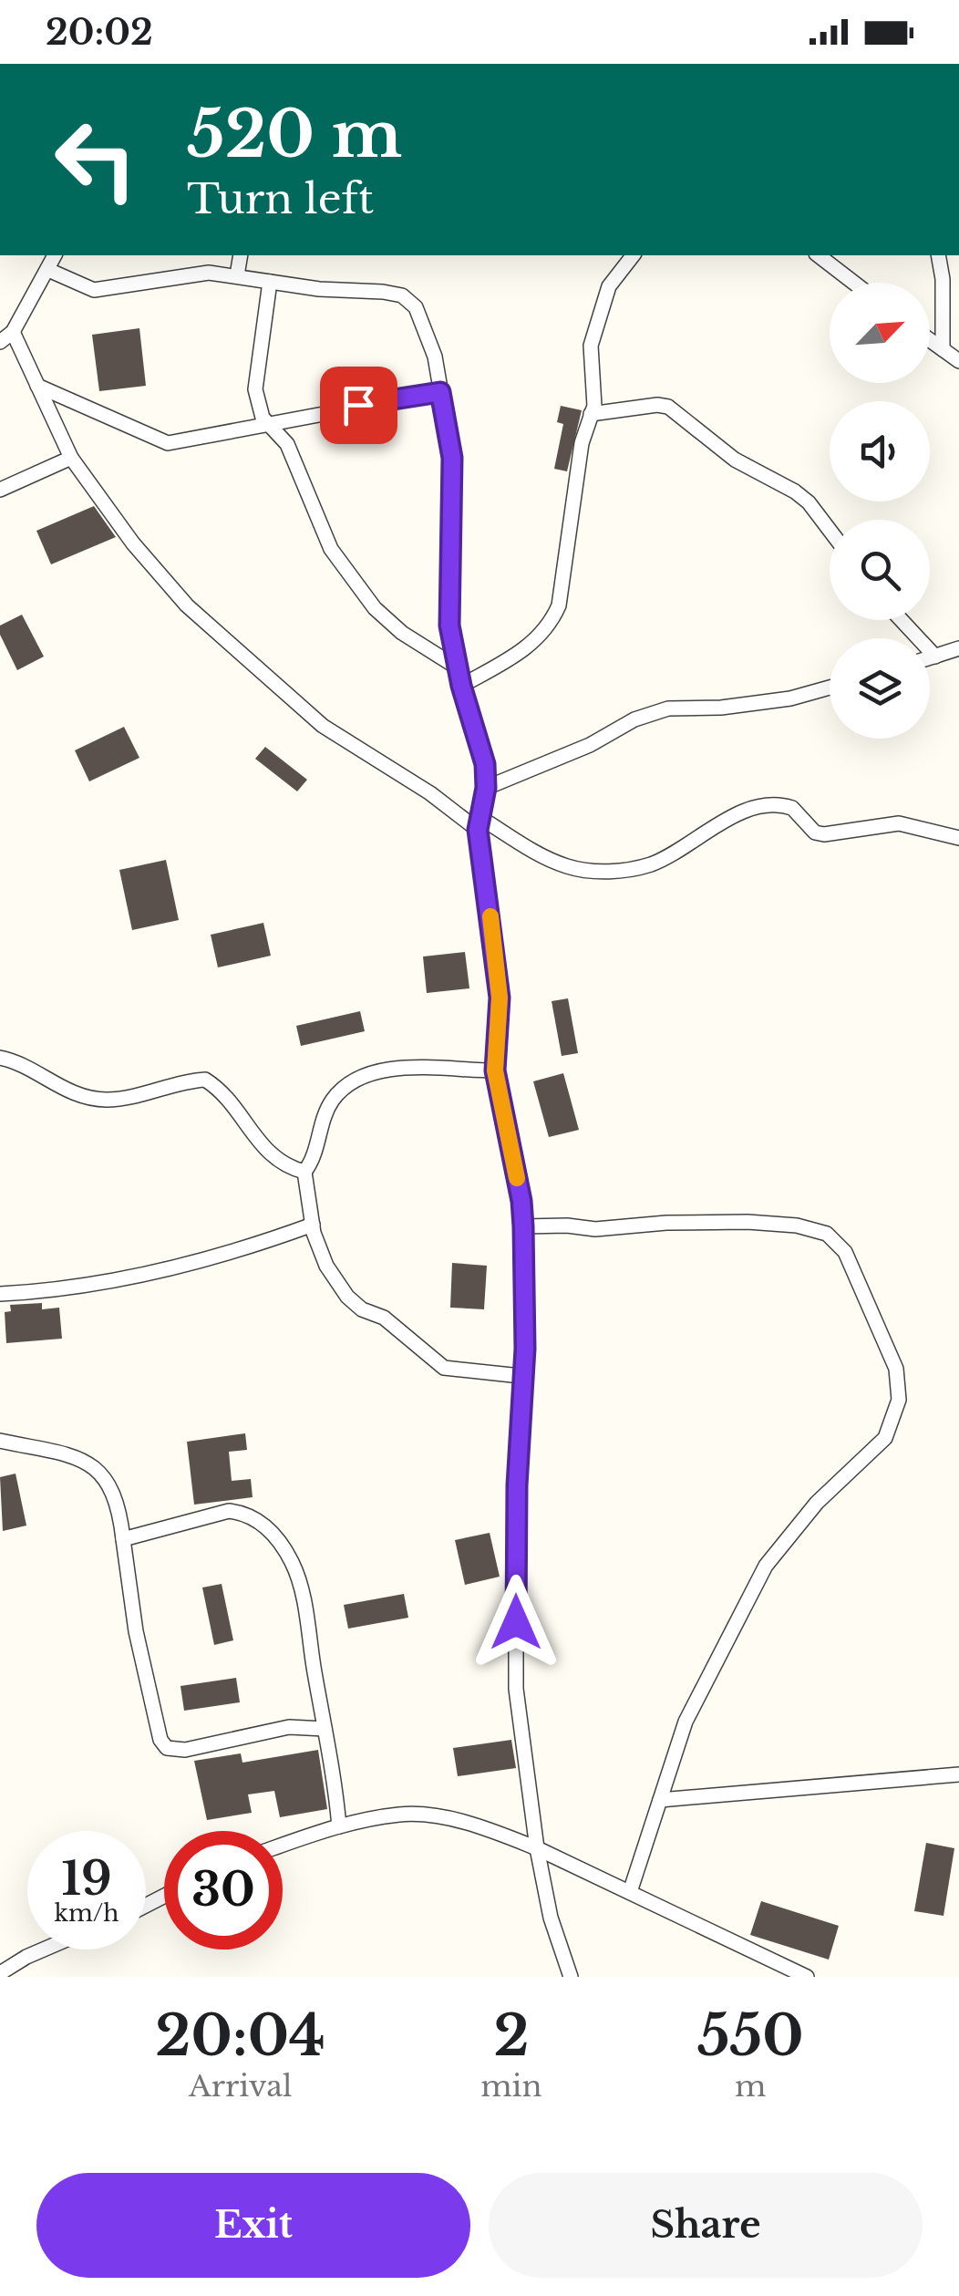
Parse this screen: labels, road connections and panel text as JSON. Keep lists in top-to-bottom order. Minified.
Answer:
{"north":"top right","page":{"status":"20:02","turn":["520 m","Turn left"],"speed":"19 km/h","limit":"30","eta":["20:04","Arrival","2","min","550","m"],"buttons":["Exit","Share"]}}
